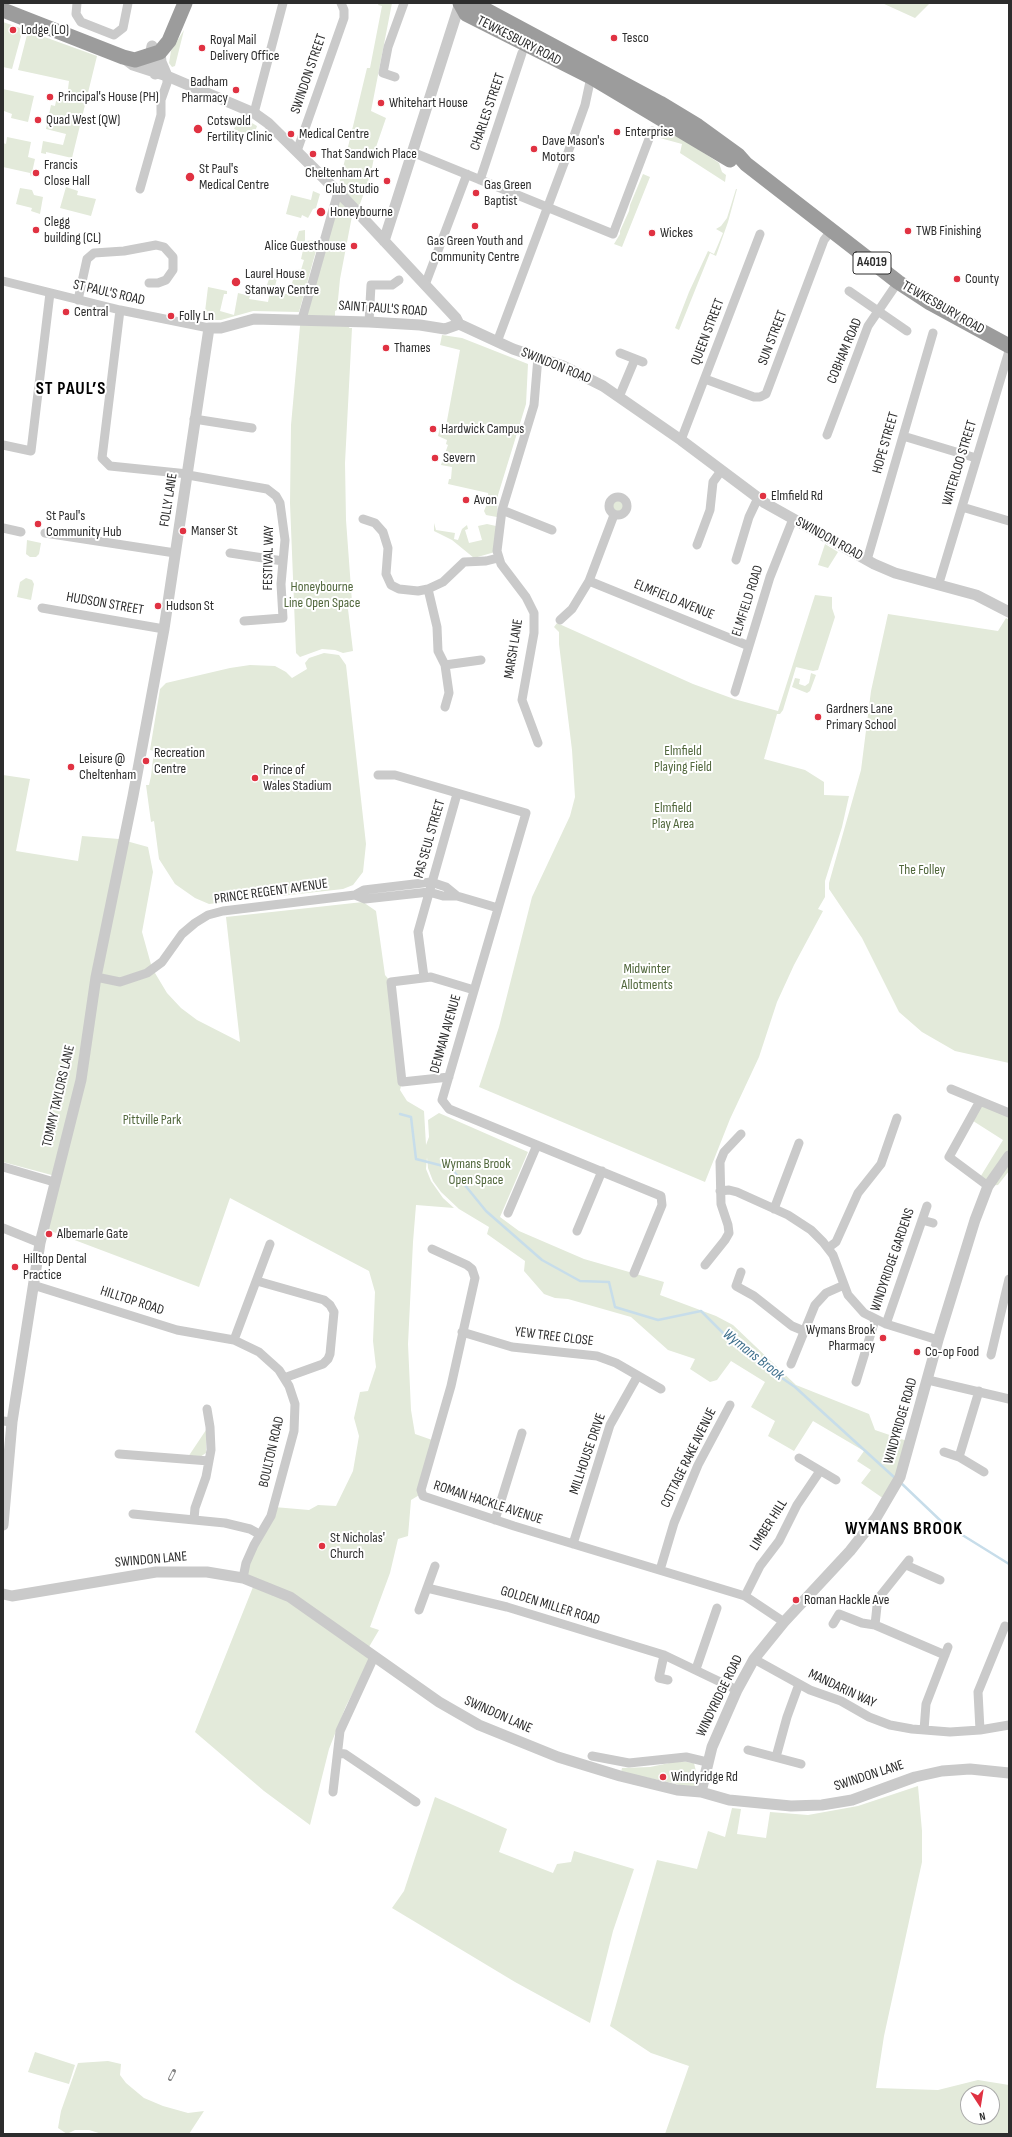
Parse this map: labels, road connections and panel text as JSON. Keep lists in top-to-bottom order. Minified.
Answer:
{"streets":{"highway":["TEWKESBURY ROAD","A4019","SWINDON ROAD"],"street":["SWINDON STREET","CHARLES STREET","ST PAUL'S ROAD","SAINT PAUL'S ROAD","QUEEN STREET","SUN STREET","COBHAM ROAD","HOPE STREET","WATERLOO STREET","FOLLY LANE","FESTIVAL WAY","ELMFIELD AVENUE","ELMFIELD ROAD","HUDSON STREET","MARSH LANE","PAS SEUL STREET","PRINCE REGENT AVENUE","DENMAN AVENUE","TOMMY TAYLORS LANE","WINDYRIDGE GARDENS","HILLTOP ROAD","YEW TREE CLOSE","WINDYRIDGE ROAD","BOULTON ROAD","MILLHOUSE DRIVE","COTTAGE RAKE AVENUE","ROMAN HACKLE AVENUE","LIMBER HILL","SWINDON LANE","GOLDEN MILLER ROAD","MANDARIN WAY"]},"crossings":[["TEWKESBURY ROAD","SUN STREET"],["TEWKESBURY ROAD","COBHAM ROAD"],["SWINDON STREET","SWINDON ROAD"],["ST PAUL'S ROAD","SAINT PAUL'S ROAD"],["ST PAUL'S ROAD","FOLLY LANE"],["ST PAUL'S ROAD","FESTIVAL WAY"],["SAINT PAUL'S ROAD","SWINDON ROAD"],["SAINT PAUL'S ROAD","FOLLY LANE"],["QUEEN STREET","SUN STREET"],["QUEEN STREET","SWINDON ROAD"],["SWINDON ROAD","HOPE STREET"],["SWINDON ROAD","WATERLOO STREET"],["SWINDON ROAD","ELMFIELD ROAD"],["FOLLY LANE","FESTIVAL WAY"],["FOLLY LANE","HUDSON STREET"],["FOLLY LANE","TOMMY TAYLORS LANE"],["ELMFIELD AVENUE","ELMFIELD ROAD"],["PAS SEUL STREET","PRINCE REGENT AVENUE"],["PAS SEUL STREET","DENMAN AVENUE"],["PRINCE REGENT AVENUE","DENMAN AVENUE"],["PRINCE REGENT AVENUE","TOMMY TAYLORS LANE"],["TOMMY TAYLORS LANE","HILLTOP ROAD"],["WINDYRIDGE GARDENS","WINDYRIDGE ROAD"],["HILLTOP ROAD","BOULTON ROAD"],["YEW TREE CLOSE","MILLHOUSE DRIVE"],["YEW TREE CLOSE","ROMAN HACKLE AVENUE"],["WINDYRIDGE ROAD","ROMAN HACKLE AVENUE"],["WINDYRIDGE ROAD","SWINDON LANE"],["WINDYRIDGE ROAD","GOLDEN MILLER ROAD"],["WINDYRIDGE ROAD","MANDARIN WAY"],["BOULTON ROAD","SWINDON LANE"],["MILLHOUSE DRIVE","ROMAN HACKLE AVENUE"],["COTTAGE RAKE AVENUE","ROMAN HACKLE AVENUE"],["ROMAN HACKLE AVENUE","LIMBER HILL"]],"districts":["ST PAUL’S","WYMANS BROOK"],"water":["Wymans Brook"],"parks":["Honeybourne Line Open Space","Elmfield Playing Field","Elmfield Play Area","The Folley","Midwinter Allotments","Pittville Park","Wymans Brook Open Space"],"places":["Lodge (LO)","Tesco","Royal Mail Delivery Office","Badham Pharmacy","Principal's House (PH)","Whitehart House","Quad West (QW)","Cotswold Fertility Clinic","Enterprise","Medical Centre","Dave Mason's Motors","That Sandwich Place","Francis Close Hall","St Paul's Medical Centre","Cheltenham Art Club Studio","Gas Green Baptist","Honeybourne","Gas Green Youth and Community Centre","Clegg building (CL)","TWB Finishing","Wickes","Alice Guesthouse","County","Laurel House Stanway Centre","Central","Folly Ln","Thames","Hardwick Campus","Severn","Elmfield Rd","Avon","St Paul's Community Hub","Manser St","Hudson St","Gardners Lane Primary School","Recreation Centre","Leisure @ Cheltenham","Prince of Wales Stadium","Albemarle Gate","Hilltop Dental Practice","Wymans Brook Pharmacy","Co-op Food","St Nicholas' Church","Roman Hackle Ave","Windyridge Rd"],"north":"bottom"}
